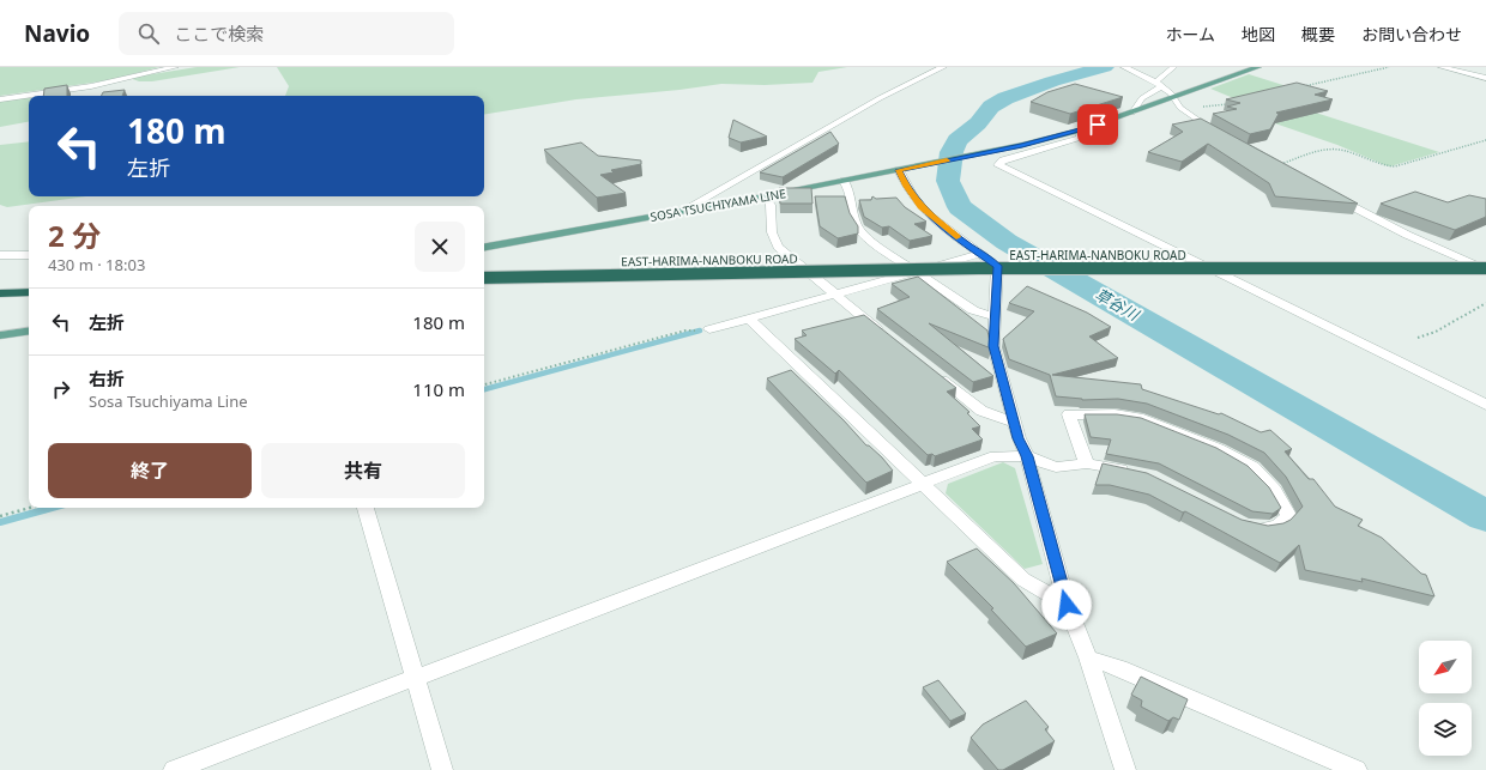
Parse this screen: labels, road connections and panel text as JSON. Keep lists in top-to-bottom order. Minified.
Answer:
{"streets":{"highway":["EAST-HARIMA-NANBOKU ROAD"],"main road":["SOSA TSUCHIYAMA LINE"]},"water":["草谷川"],"north":"bottom left","page":{"header":"Navio","search":"ここで検索","nav":["ホーム","地図","概要","お問い合わせ"],"turn":["180 m","左折"],"heading":["2 分","430 m · 18:03"],"list":[{"name":"左折","value":"180 m"},{"name":"右折","note":"Sosa Tsuchiyama Line","value":"110 m"}],"buttons":["終了","共有"]}}
